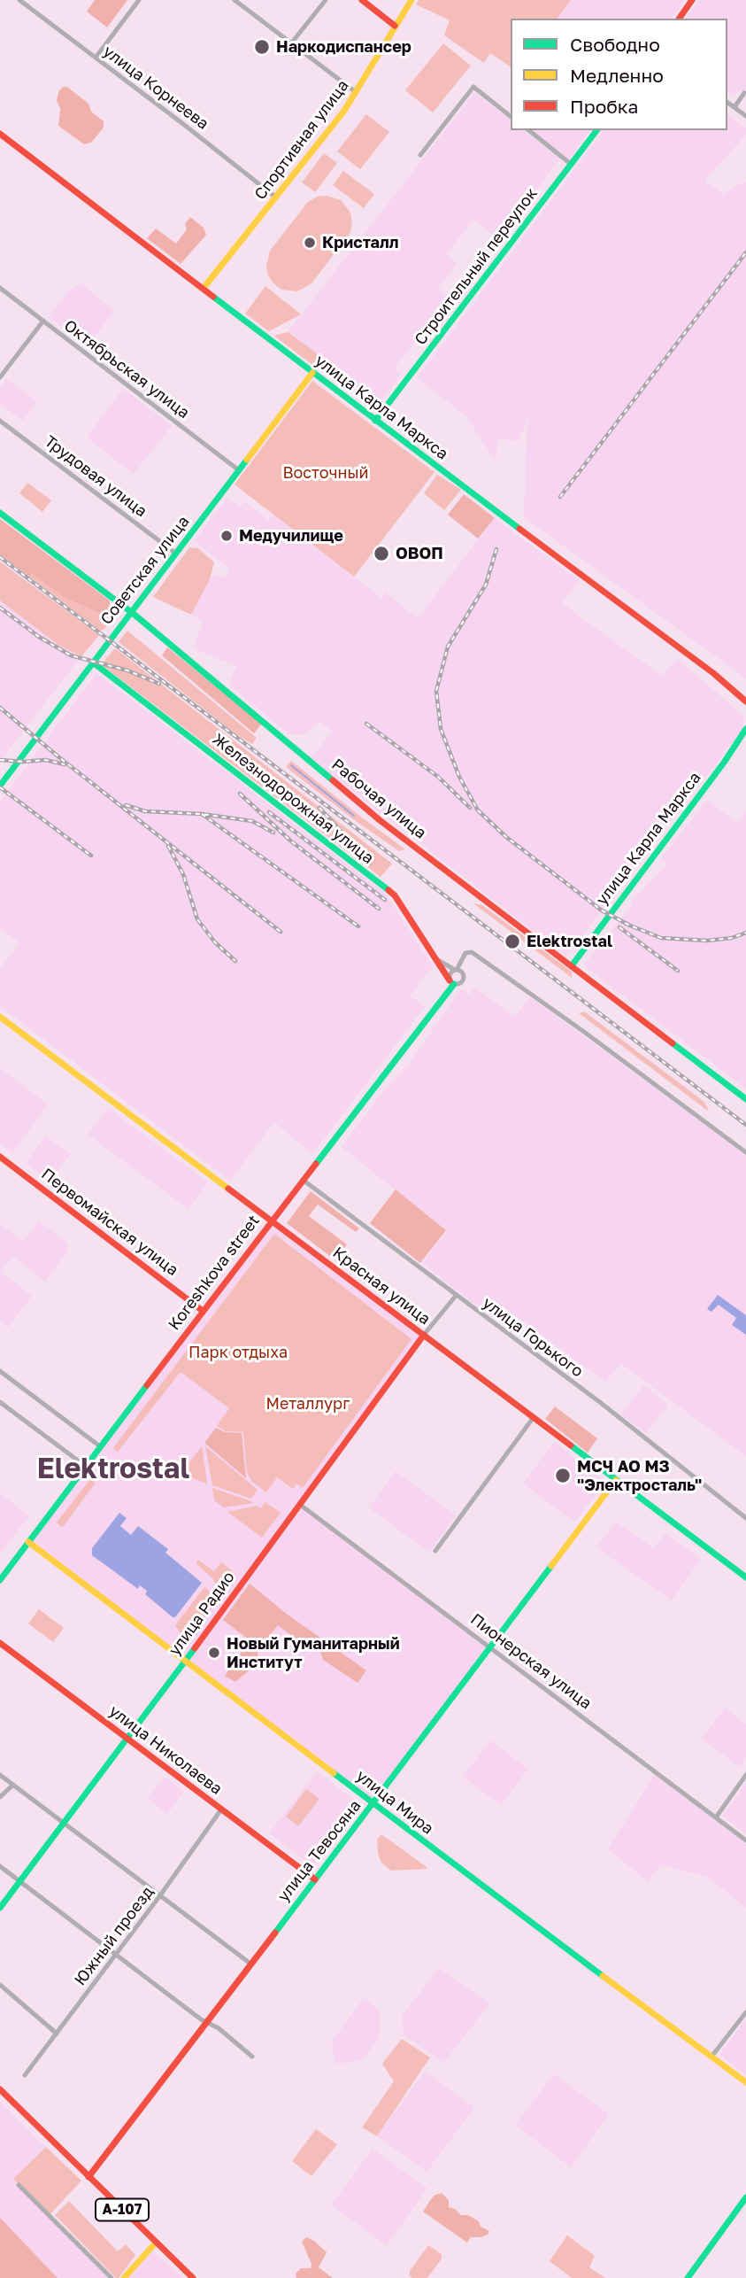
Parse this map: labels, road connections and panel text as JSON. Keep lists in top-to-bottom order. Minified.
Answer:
{"streets":{"main road":["Спортивная улица","Строительный переулок","улица Карла Маркса","Советская улица","Железнодорожная улица","Рабочая улица","Первомайская улица","Koreshkova street","Красная улица","улица Радио","улица Николаева","улица Мира","улица Тевосяна","А-107"],"street":["улица Корнеева","Октябрьская улица","Трудовая улица","улица Горького","Пионерская улица","Южный проезд"]},"crossings":[["улица Корнеева","Спортивная улица"],["Спортивная улица","улица Карла Маркса"],["Строительный переулок","улица Карла Маркса"],["Октябрьская улица","Советская улица"],["улица Карла Маркса","Советская улица"],["улица Карла Маркса","Рабочая улица"],["Трудовая улица","Советская улица"],["Советская улица","Железнодорожная улица"],["Советская улица","Рабочая улица"],["Железнодорожная улица","Koreshkova street"],["Первомайская улица","Koreshkova street"],["Koreshkova street","Красная улица"],["Koreshkova street","улица Горького"],["Koreshkova street","улица Мира"],["Красная улица","улица Радио"],["Красная улица","улица Тевосяна"],["улица Радио","Пионерская улица"],["улица Радио","улица Николаева"],["улица Радио","улица Мира"],["Пионерская улица","улица Тевосяна"],["улица Николаева","улица Тевосяна"],["улица Николаева","Южный проезд"],["улица Мира","улица Тевосяна"],["улица Тевосяна","А-107"]],"districts":["Elektrostal"],"parks":["Восточный","Парк отдыха","Металлург"],"places":["Наркодиспансер","Кристалл","Медучилище","ОВОП","Elektrostal","МСЧ АО МЗ \"Электросталь\"","Новый Гуманитарный Институт"],"legend":["Свободно","Медленно","Пробка"]}
